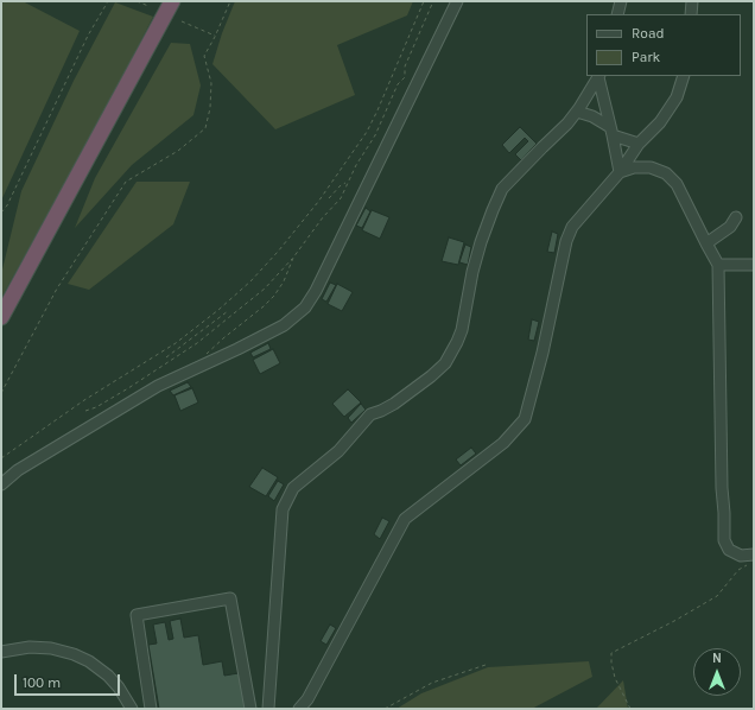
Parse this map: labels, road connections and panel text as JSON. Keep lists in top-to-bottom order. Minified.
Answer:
{"legend":["Road","Park"],"scale_bar":"100 m","north":"top"}
